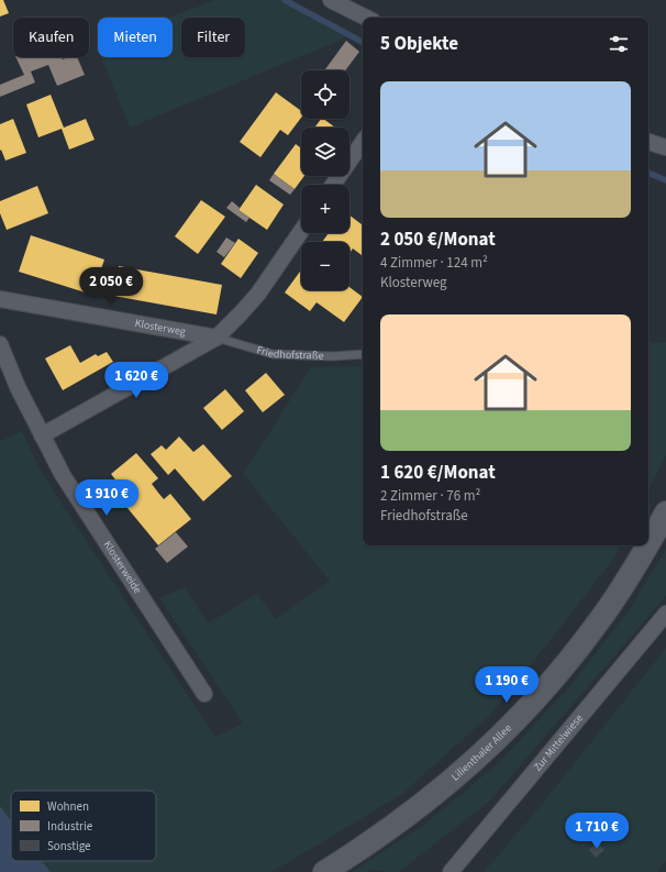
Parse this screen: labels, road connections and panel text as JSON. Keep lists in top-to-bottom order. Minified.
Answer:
{"streets":{"main road":["Lilienthaler Allee"],"street":["Klosterweg","Klosterweide","Zur Mittelwiese"],"lane":["Friedhofstraße"]},"crossings":[["Klosterweg","Friedhofstraße"]],"legend":["Wohnen","Industrie","Sonstige"],"page":{"chip":["Kaufen","Mieten","Filter"],"heading":"5 Objekte","map_buttons":["+","−"],"list":[{"name":"2 050 €/Monat","note":"4 Zimmer · 124 m² · Klosterweg"},{"name":"1 620 €/Monat","note":"2 Zimmer · 76 m² · Friedhofstraße"}],"price":["2 050 €","1 620 €","1 910 €","1 190 €","1 710 €"]}}
